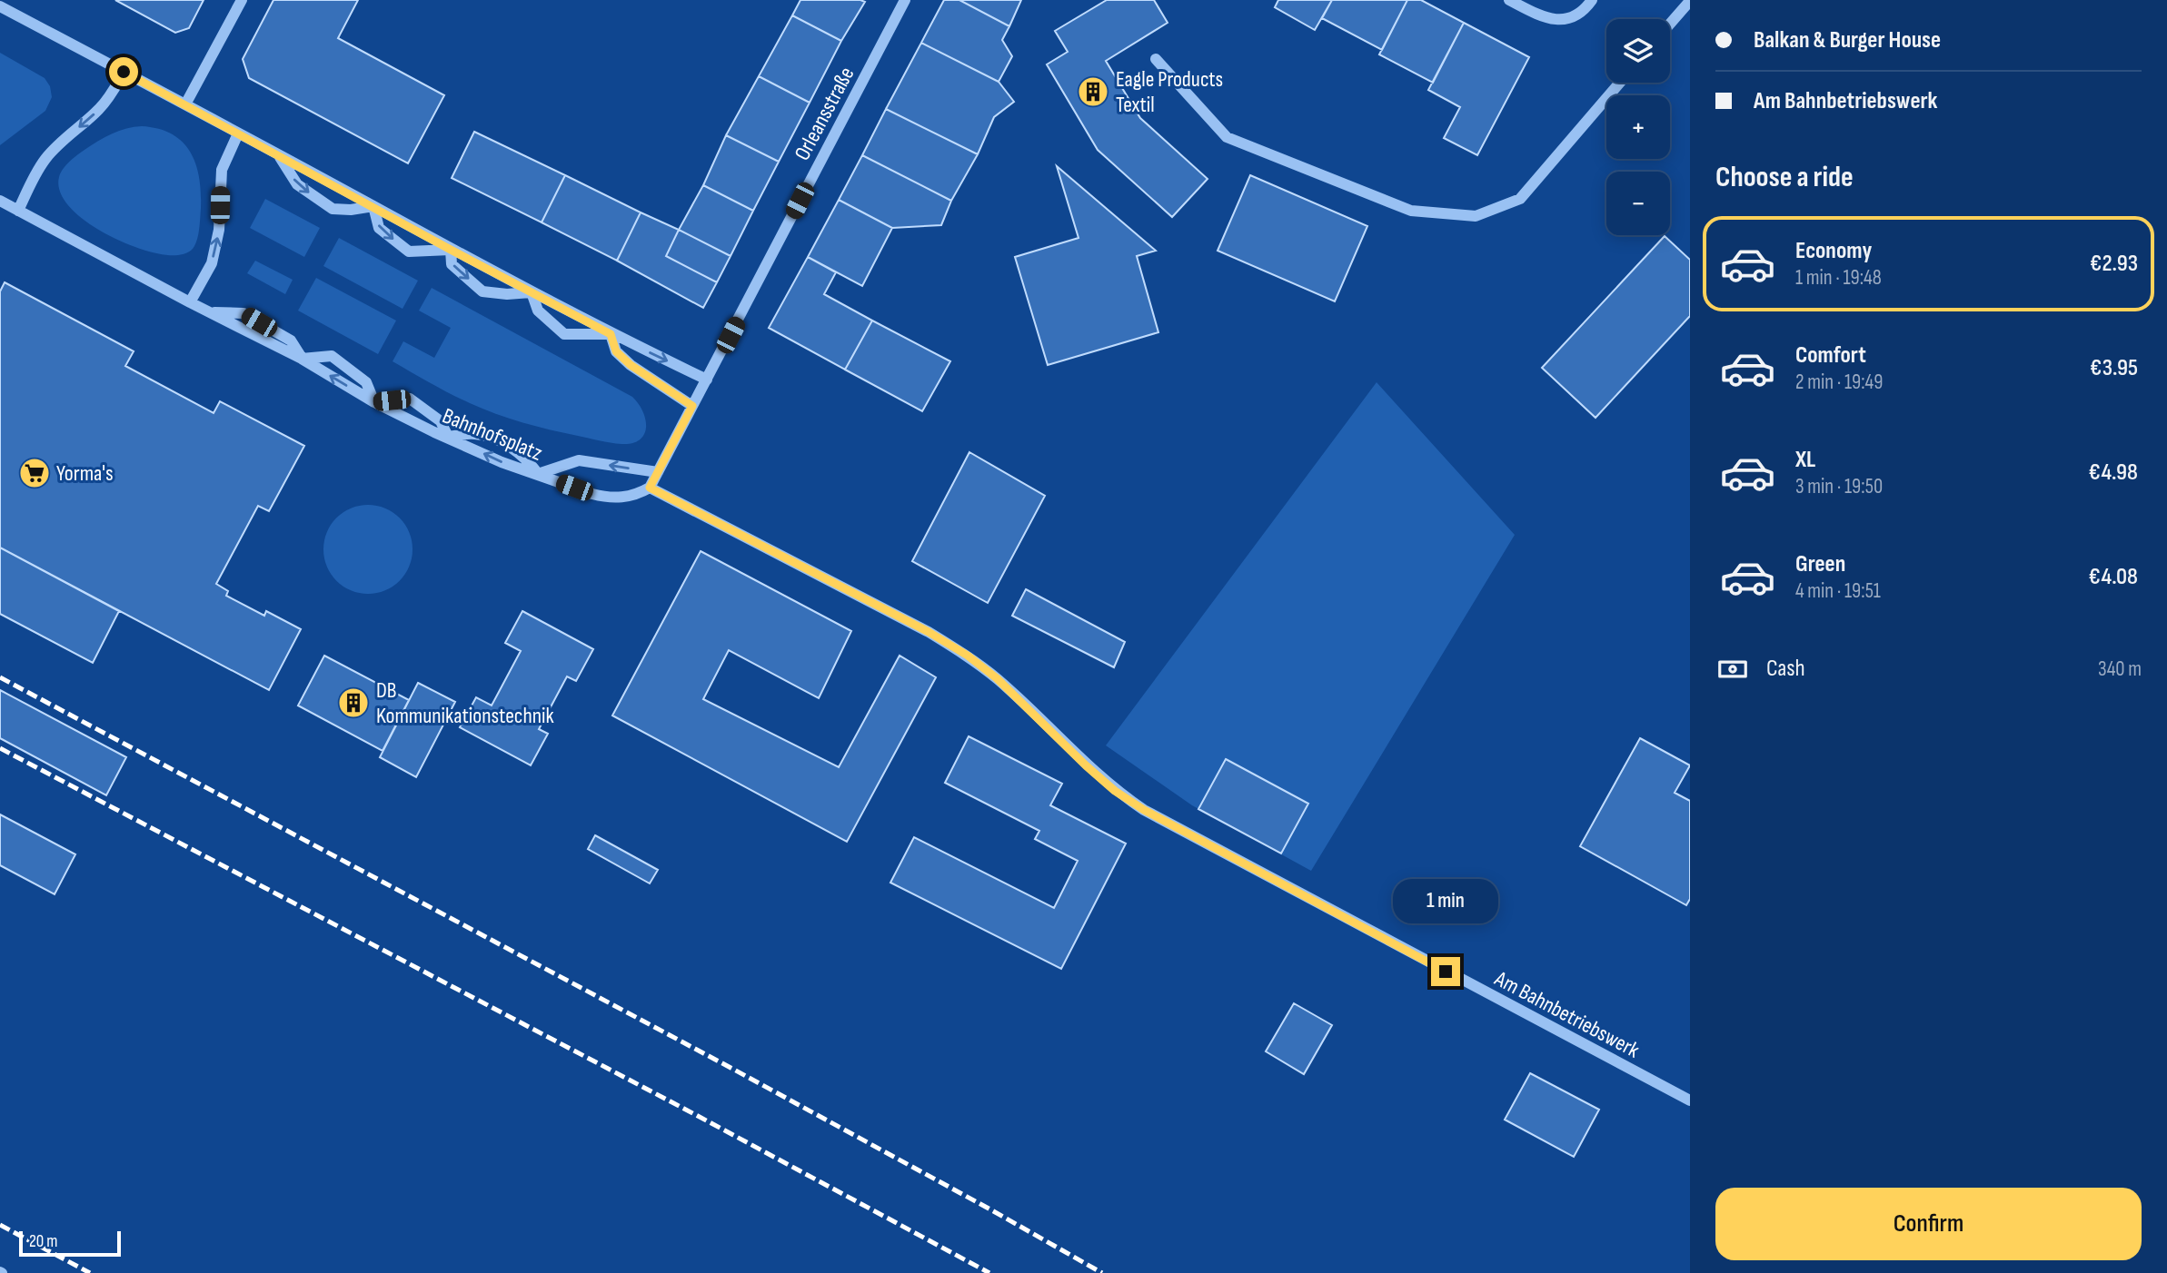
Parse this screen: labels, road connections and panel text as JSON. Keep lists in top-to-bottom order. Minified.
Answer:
{"streets":{"street":["Orleansstraße","Bahnhofsplatz","Am Bahnbetriebswerk"]},"crossings":[["Bahnhofsplatz","Am Bahnbetriebswerk"]],"places":{"building":["Eagle Products Textil","DB Kommunikationstechnik"],"supermarket":["Yorma's"]},"scale_bar":"20 m","page":{"banner":["Balkan & Burger House","Am Bahnbetriebswerk"],"map_buttons":["+","−"],"heading":"Choose a ride","list":[{"name":"Economy","note":"1 min · 19:48","value":"€2.93"},{"name":"Comfort","note":"2 min · 19:49","value":"€3.95"},{"name":"XL","note":"3 min · 19:50","value":"€4.98"},{"name":"Green","note":"4 min · 19:51","value":"€4.08"}],"pay":["Cash","340 m"],"bubble":"1 min","buttons":"Confirm","scale":"20 m"}}
